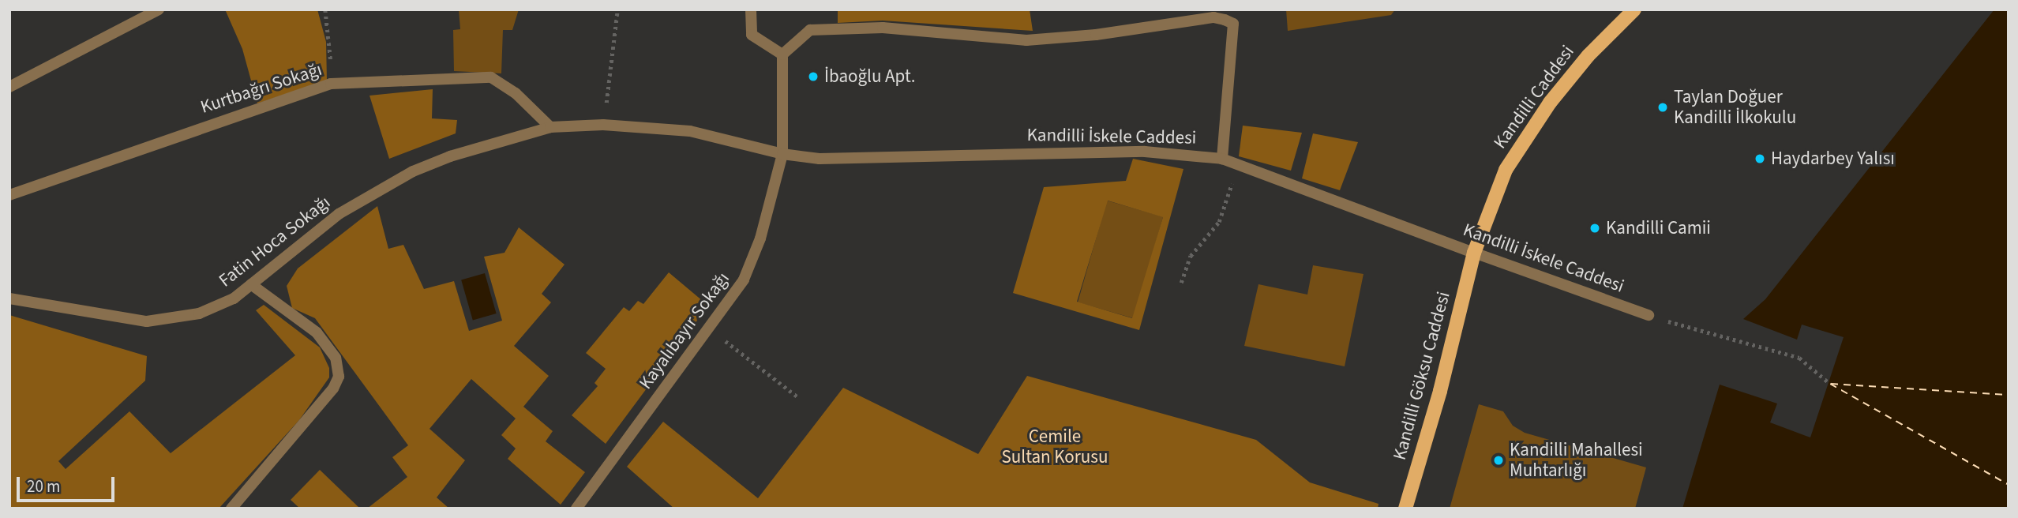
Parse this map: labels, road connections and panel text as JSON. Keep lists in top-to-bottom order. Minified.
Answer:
{"streets":{"main road":["Kandilli Caddesi","Kandilli Göksu Caddesi"],"street":["Kurtbağrı Sokağı","Kandilli İskele Caddesi","Fatin Hoca Sokağı","Kayalıbayır Sokağı"]},"crossings":[["Kurtbağrı Sokağı","Kandilli İskele Caddesi"],["Kurtbağrı Sokağı","Fatin Hoca Sokağı"],["Kandilli Caddesi","Kandilli İskele Caddesi"],["Kandilli Caddesi","Kandilli Göksu Caddesi"],["Kandilli İskele Caddesi","Fatin Hoca Sokağı"],["Kandilli İskele Caddesi","Kayalıbayır Sokağı"],["Kandilli İskele Caddesi","Kandilli Göksu Caddesi"]],"parks":["Cemile Sultan Korusu"],"places":["İbaoğlu Apt.","Taylan Doğuer Kandilli İlkokulu","Haydarbey Yalısı","Kandilli Camii","Kandilli Mahallesi Muhtarlığı"],"scale_bar":"20 m"}
